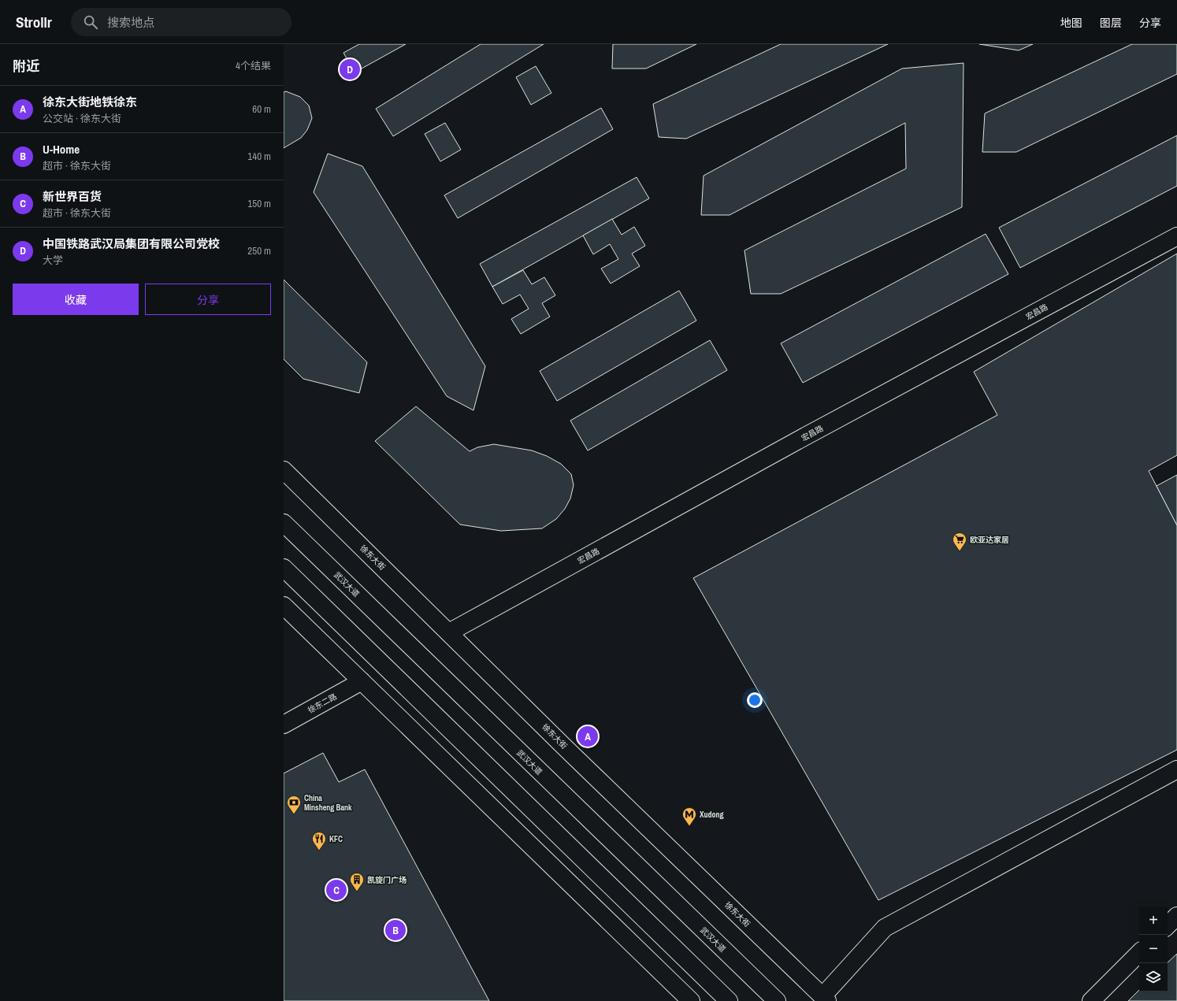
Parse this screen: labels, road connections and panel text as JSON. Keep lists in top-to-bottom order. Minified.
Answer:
{"streets":{"main road":["宏昌路","徐东大街","武汉大道","徐东二路"]},"crossings":[["宏昌路","徐东大街"]],"places":{"supermarket":["欧亚达家居"],"bank":["China Minsheng Bank"],"metro station":["Xudong"],"restaurant":["KFC"],"building":["凯旋门广场"]},"page":{"header":"Strollr","search":"搜索地点","nav":["地图","图层","分享"],"heading":["附近","4个结果"],"pins":["D","A","C","B"],"list":[{"mark":"A","name":"徐东大街地铁徐东","note":"公交站 · 徐东大街","value":"60 m"},{"mark":"B","name":"U-Home","note":"超市 · 徐东大街","value":"140 m"},{"mark":"C","name":"新世界百货","note":"超市 · 徐东大街","value":"150 m"},{"mark":"D","name":"中国铁路武汉局集团有限公司党校","note":"大学","value":"250 m"}],"buttons":["收藏","分享"],"map_buttons":["+","−"]}}
